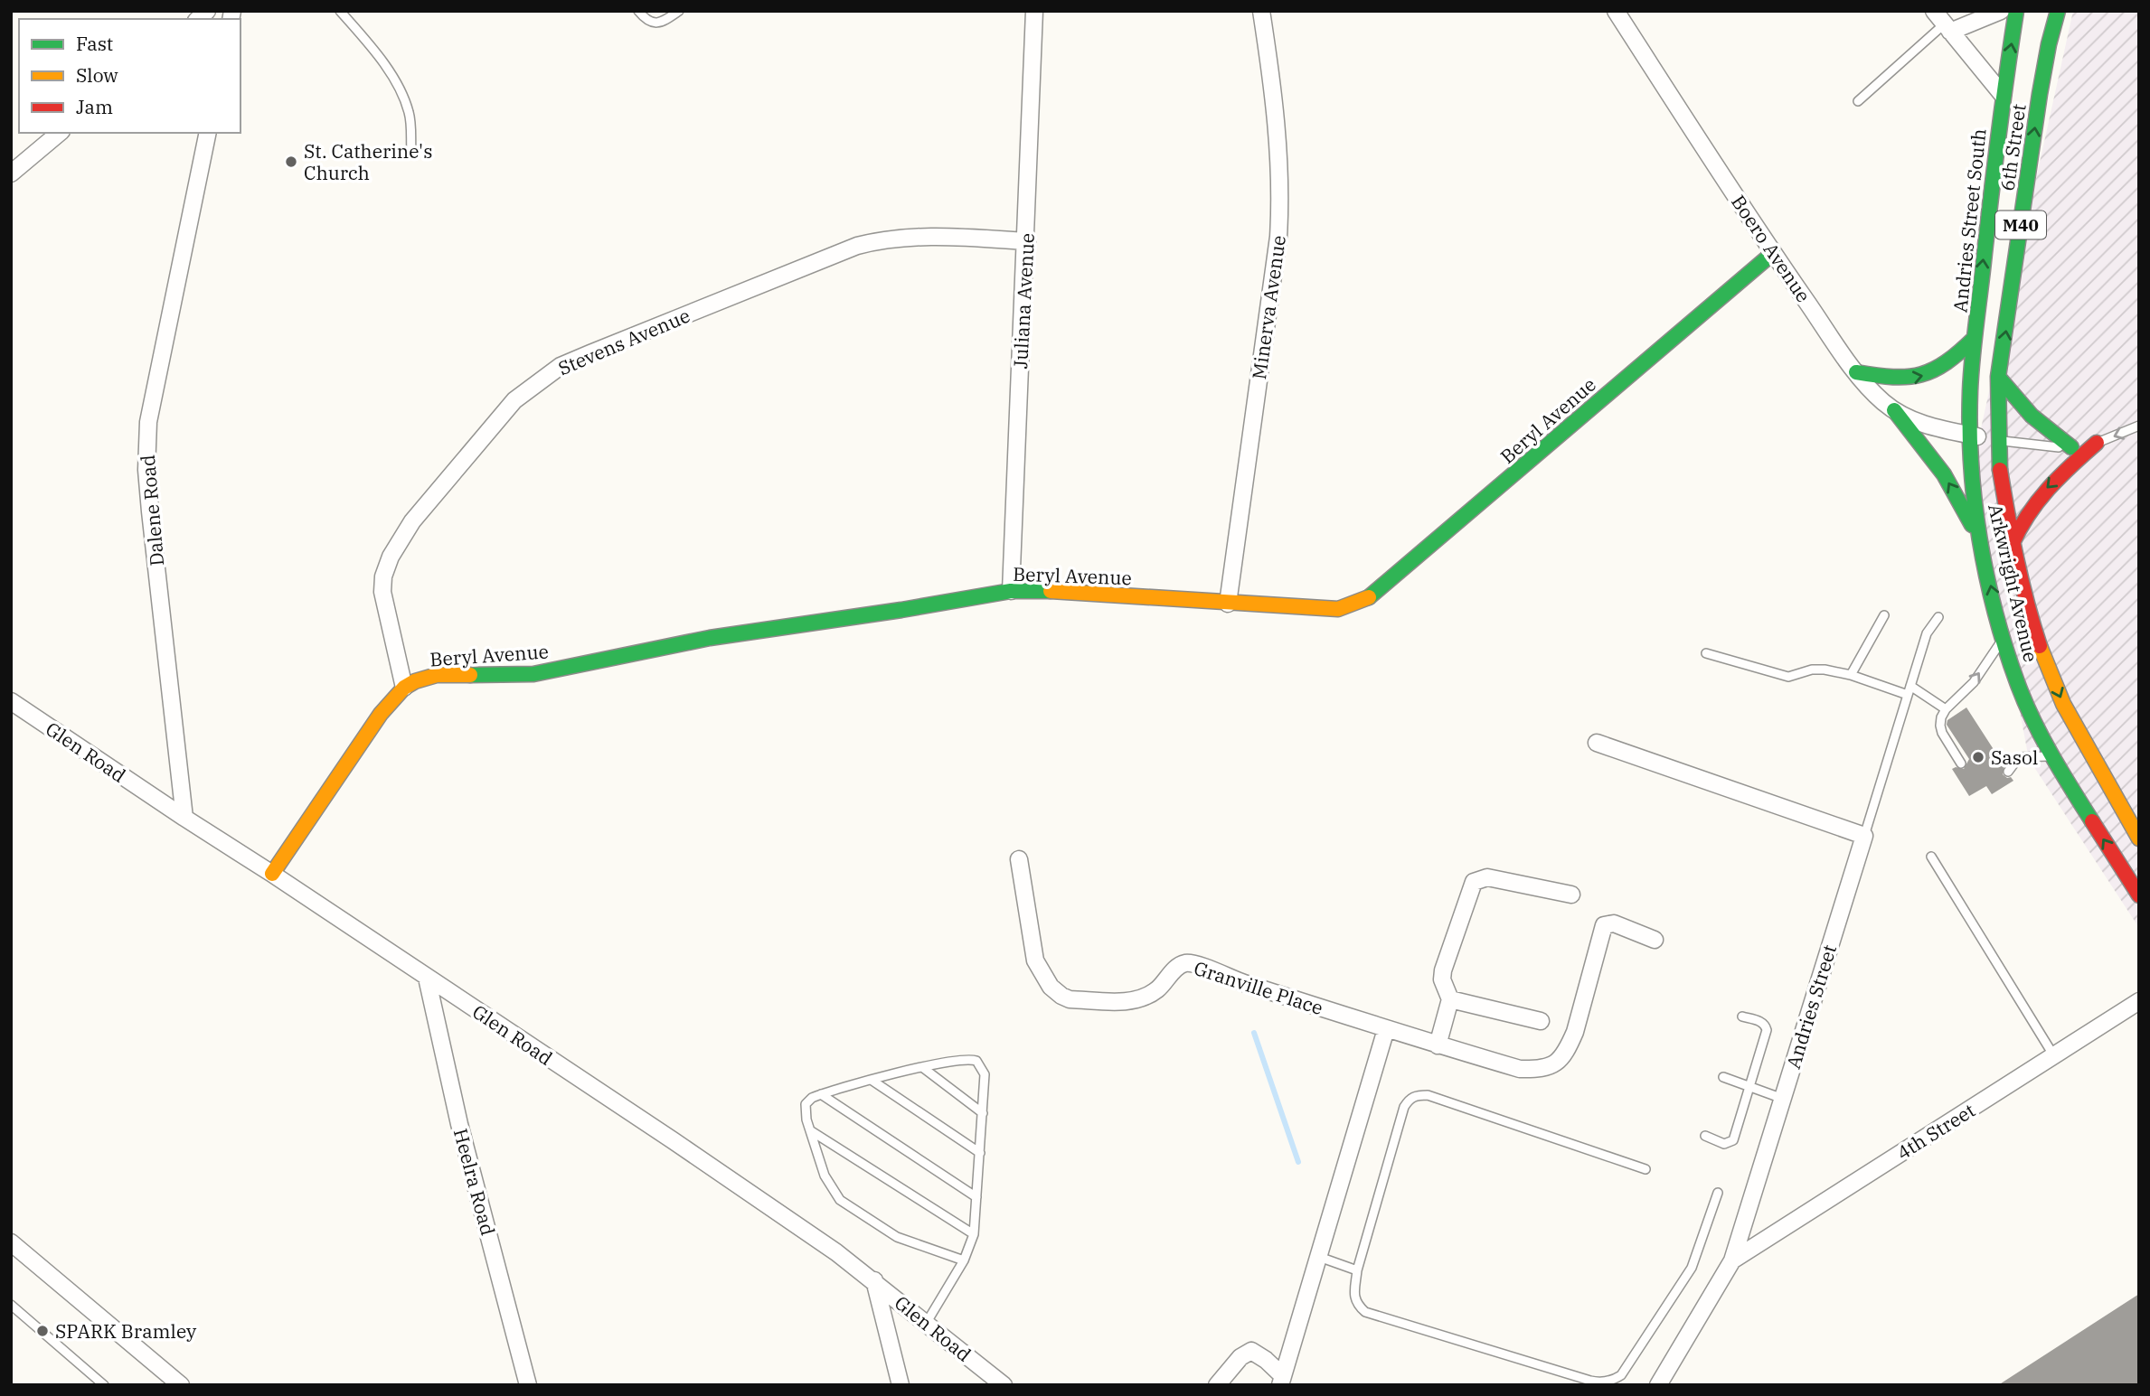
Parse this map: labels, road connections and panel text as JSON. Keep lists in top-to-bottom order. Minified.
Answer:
{"streets":{"main road":["6th Street","Andries Street South","M40","Beryl Avenue","Arkwright Avenue"],"street":["Boero Avenue","Juliana Avenue","Minerva Avenue","Stevens Avenue","Dalene Road","Glen Road","Granville Place","Andries Street","4th Street","Heelra Road"]},"crossings":[["6th Street","Boero Avenue"],["6th Street","Arkwright Avenue"],["Andries Street South","Boero Avenue"],["Andries Street South","Arkwright Avenue"],["Boero Avenue","Beryl Avenue"],["Boero Avenue","Arkwright Avenue"],["Juliana Avenue","Stevens Avenue"],["Juliana Avenue","Beryl Avenue"],["Minerva Avenue","Beryl Avenue"],["Stevens Avenue","Beryl Avenue"],["Beryl Avenue","Glen Road"],["Dalene Road","Glen Road"],["Glen Road","Heelra Road"],["Andries Street","4th Street"]],"one_way":["6th Street","Andries Street South"],"places":["St. Catherine's Church","Sasol","SPARK Bramley"],"legend":["Fast","Slow","Jam"]}
